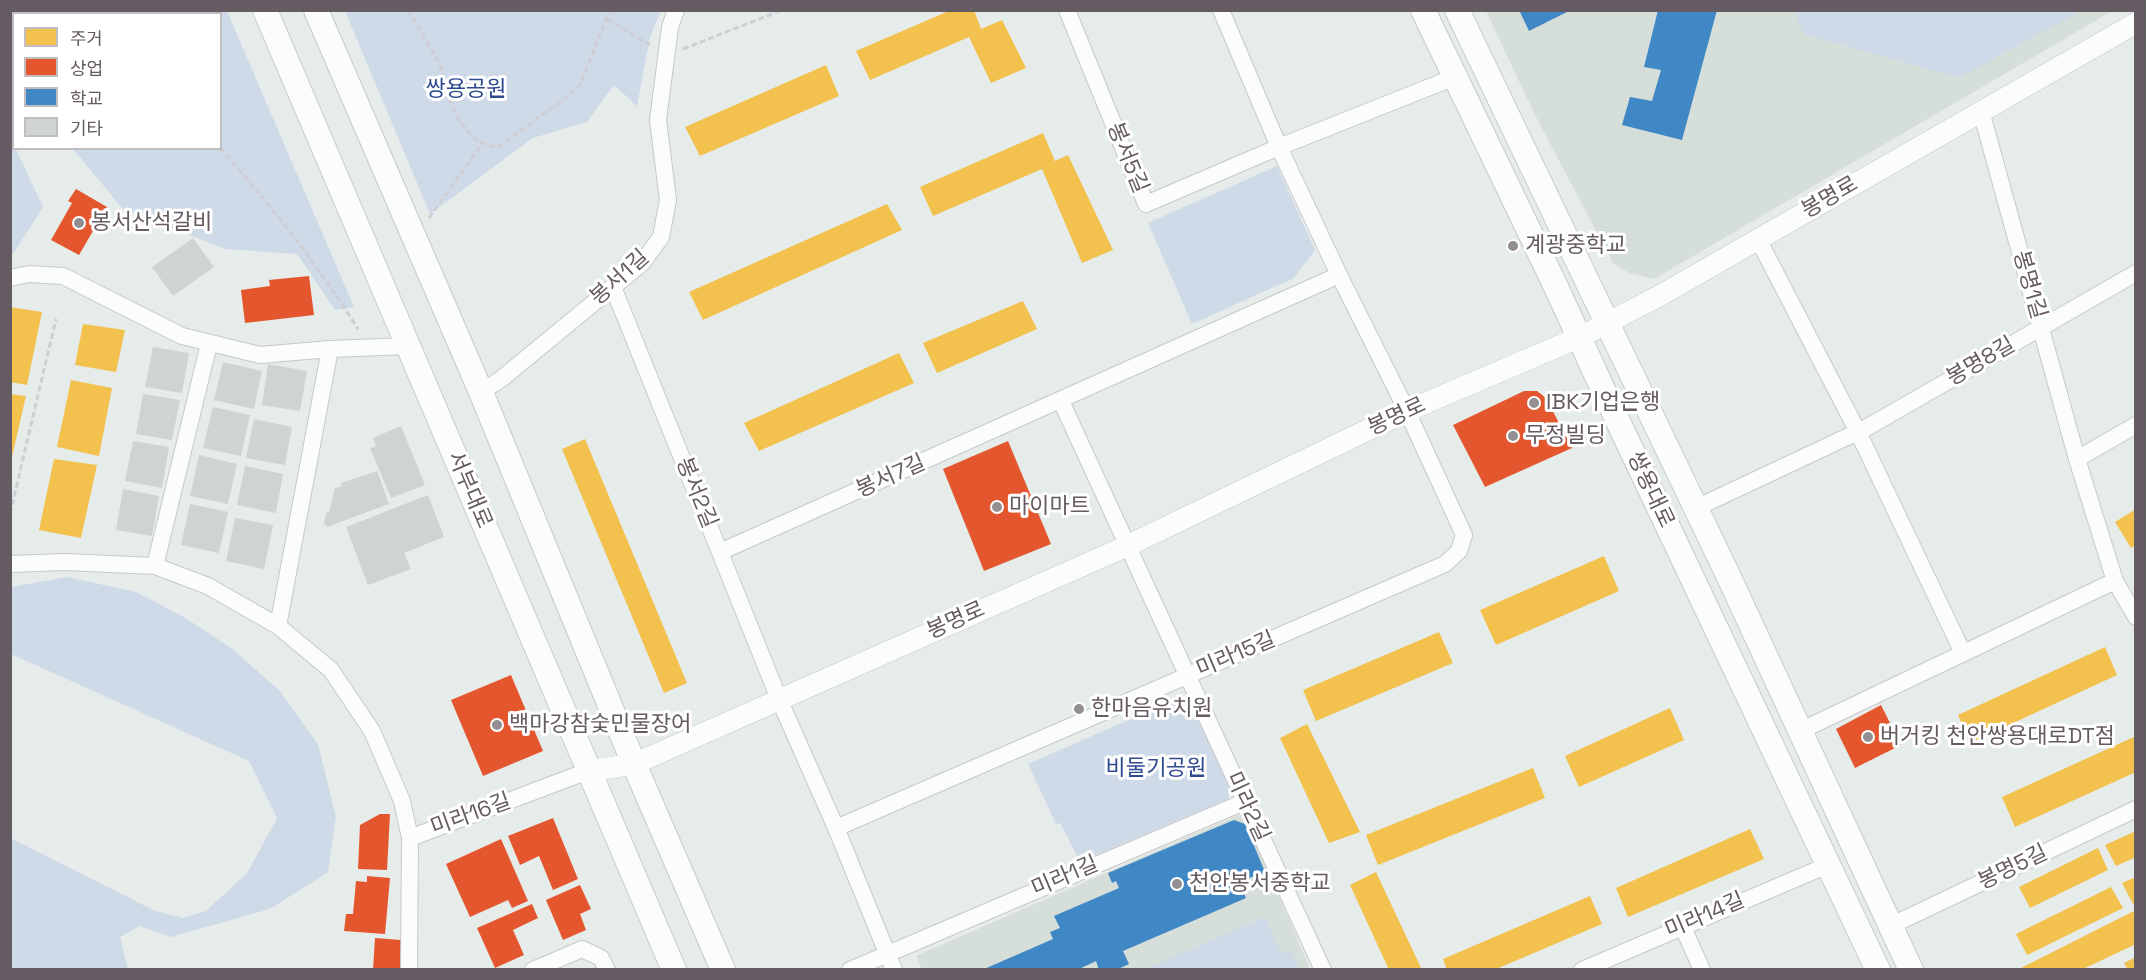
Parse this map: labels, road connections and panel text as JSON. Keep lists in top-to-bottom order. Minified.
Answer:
{"streets":{"main road":["서부대로","쌍용대로"],"street":["봉서5길","봉명로","봉서1길","봉명1길","봉명8길","봉서7길","봉서2길","미라15길","미라2길","미라16길","봉명5길","미라1길","미라14길"]},"crossings":[["봉서5길","쌍용대로"],["봉명로","봉명1길"],["봉명로","서부대로"],["봉명로","쌍용대로"],["봉명로","봉서2길"],["봉명로","미라15길"],["봉명로","미라2길"],["봉명로","미라16길"],["봉서1길","봉서2길"],["봉명1길","봉명8길"],["봉명8길","쌍용대로"],["봉서7길","봉서2길"],["서부대로","미라16길"],["쌍용대로","봉명5길"],["쌍용대로","미라14길"],["미라15길","미라2길"],["미라2길","미라1길"]],"parks":["쌍용공원","비둘기공원"],"places":["봉서산석갈비","계광중학교","IBK기업은행","무정빌딩","마이마트","한마음유치원","백마강참숯민물장어","버거킹 천안쌍용대로DT점","천안봉서중학교"],"legend":["주거","상업","학교","기타"]}
